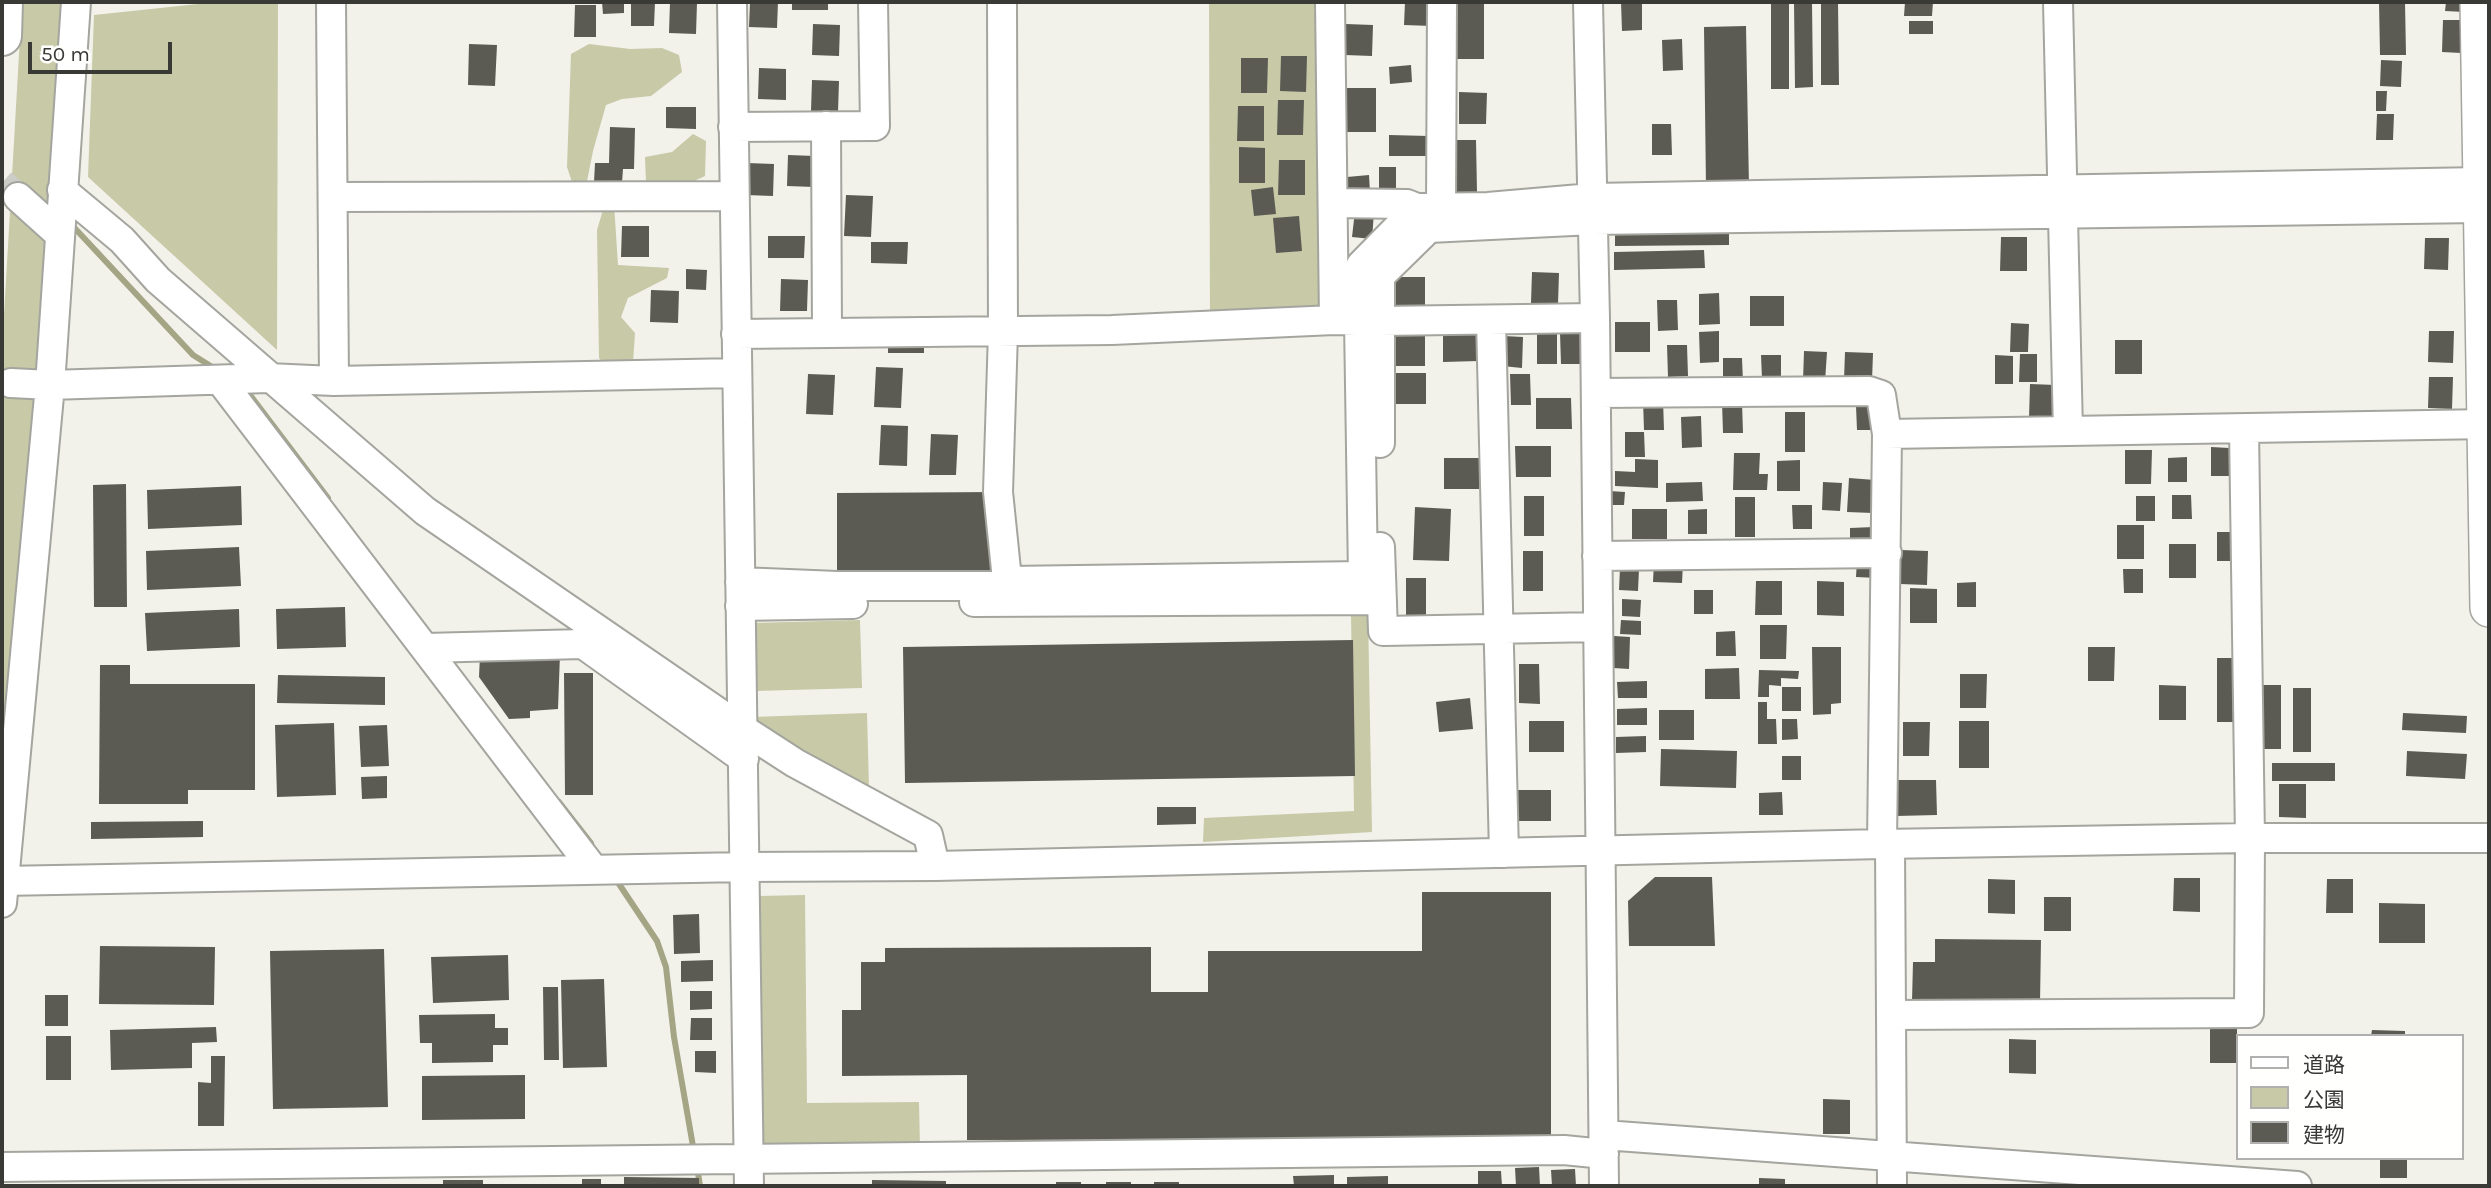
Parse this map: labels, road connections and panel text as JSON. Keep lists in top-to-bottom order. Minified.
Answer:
{"legend":["道路","公園","建物"],"scale_bar":"50 m"}
